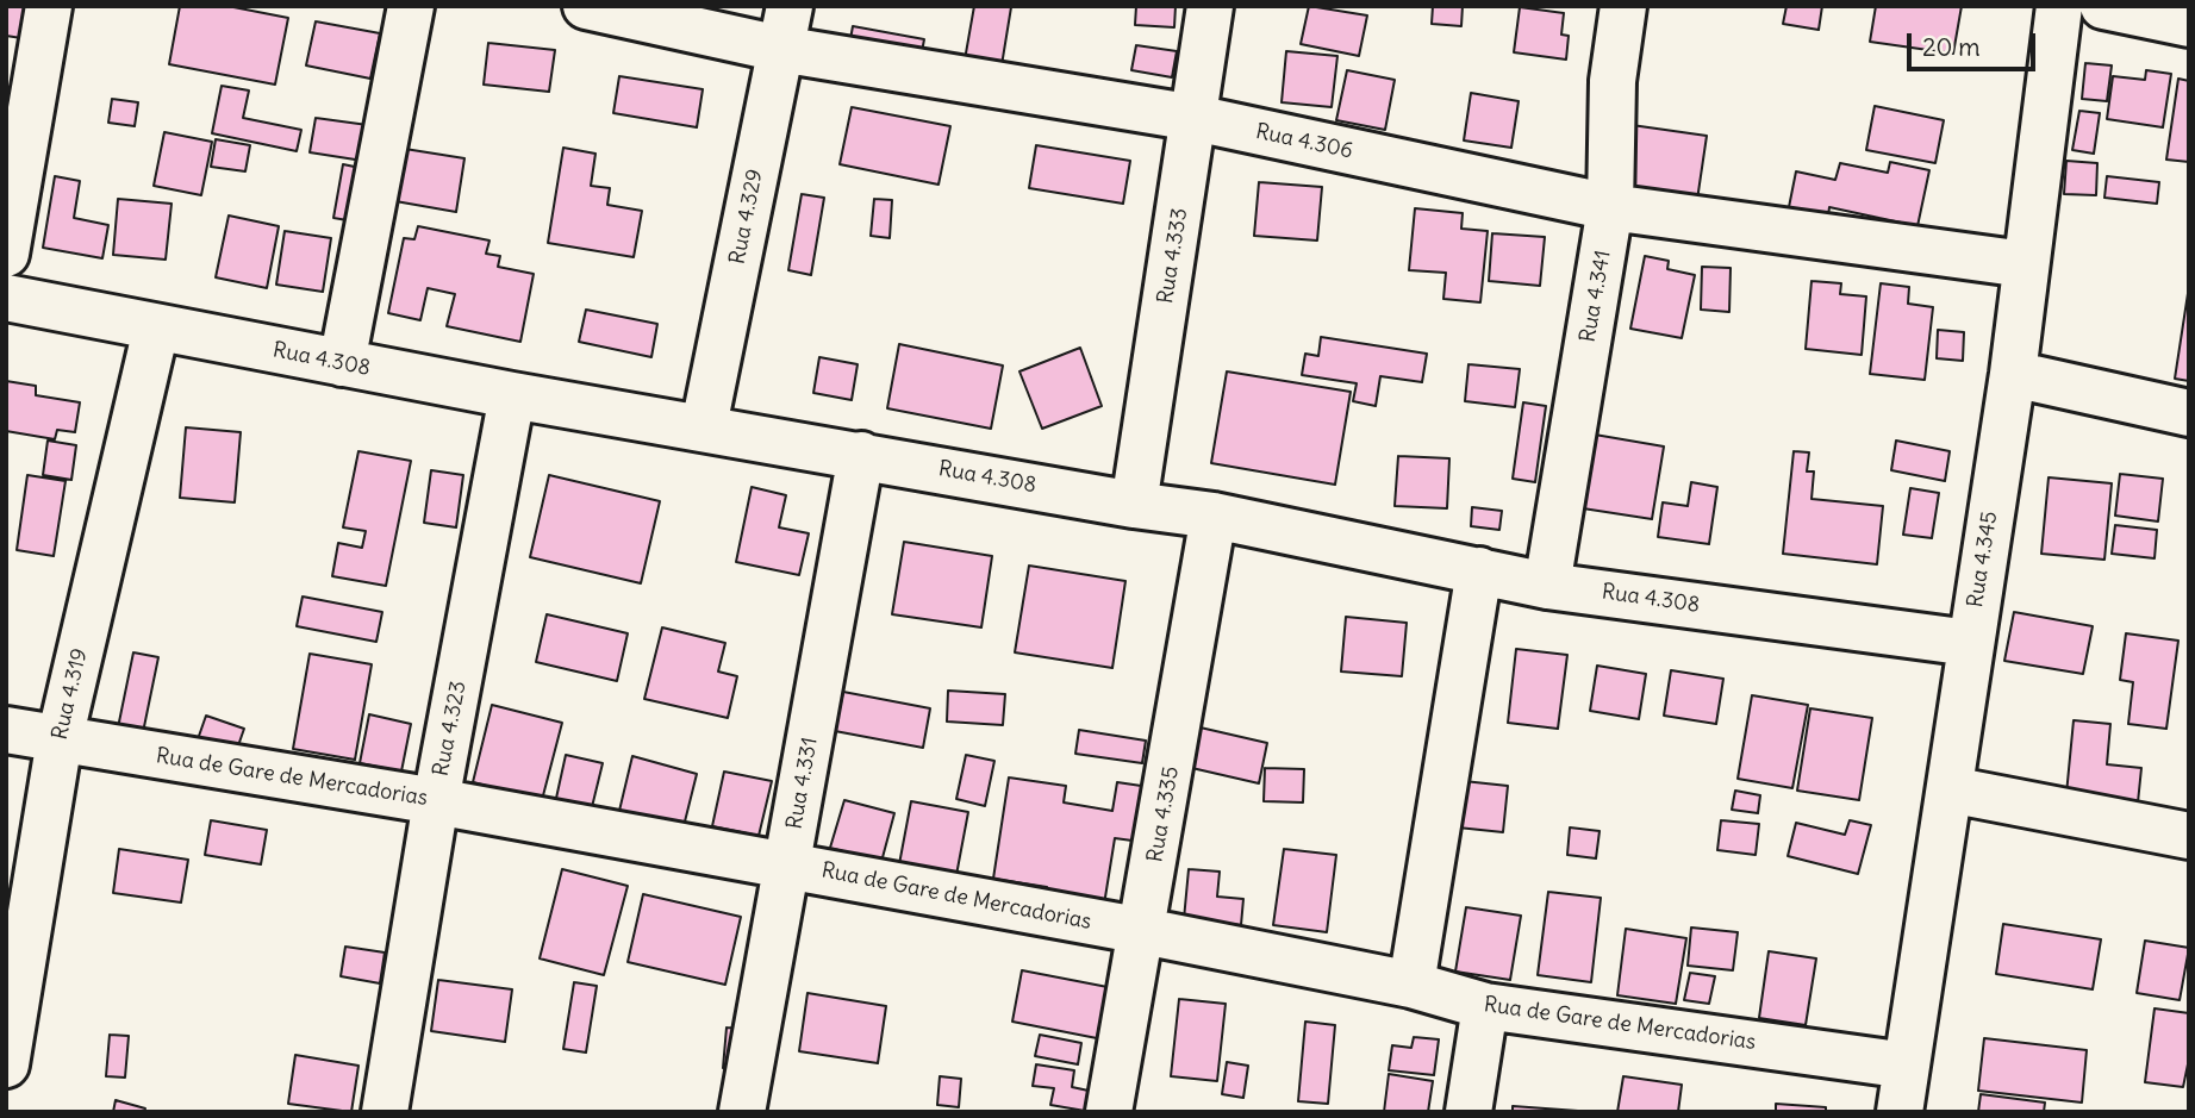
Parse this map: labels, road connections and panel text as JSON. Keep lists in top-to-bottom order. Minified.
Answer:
{"streets":{"street":["Rua 4.306","Rua 4.329","Rua 4.333","Rua 4.341","Rua 4.308","Rua 4.345","Rua 4.319","Rua 4.323","Rua de Gare de Mercadorias","Rua 4.331","Rua 4.335"]},"crossings":[["Rua 4.306","Rua 4.329"],["Rua 4.306","Rua 4.333"],["Rua 4.306","Rua 4.341"],["Rua 4.306","Rua 4.345"],["Rua 4.329","Rua 4.308"],["Rua 4.333","Rua 4.308"],["Rua 4.341","Rua 4.308"],["Rua 4.308","Rua 4.345"],["Rua 4.308","Rua 4.319"],["Rua 4.308","Rua 4.323"],["Rua 4.308","Rua 4.331"],["Rua 4.308","Rua 4.335"],["Rua 4.345","Rua de Gare de Mercadorias"],["Rua 4.319","Rua de Gare de Mercadorias"],["Rua 4.323","Rua de Gare de Mercadorias"],["Rua de Gare de Mercadorias","Rua 4.331"],["Rua de Gare de Mercadorias","Rua 4.335"]],"scale_bar":"20 m"}
